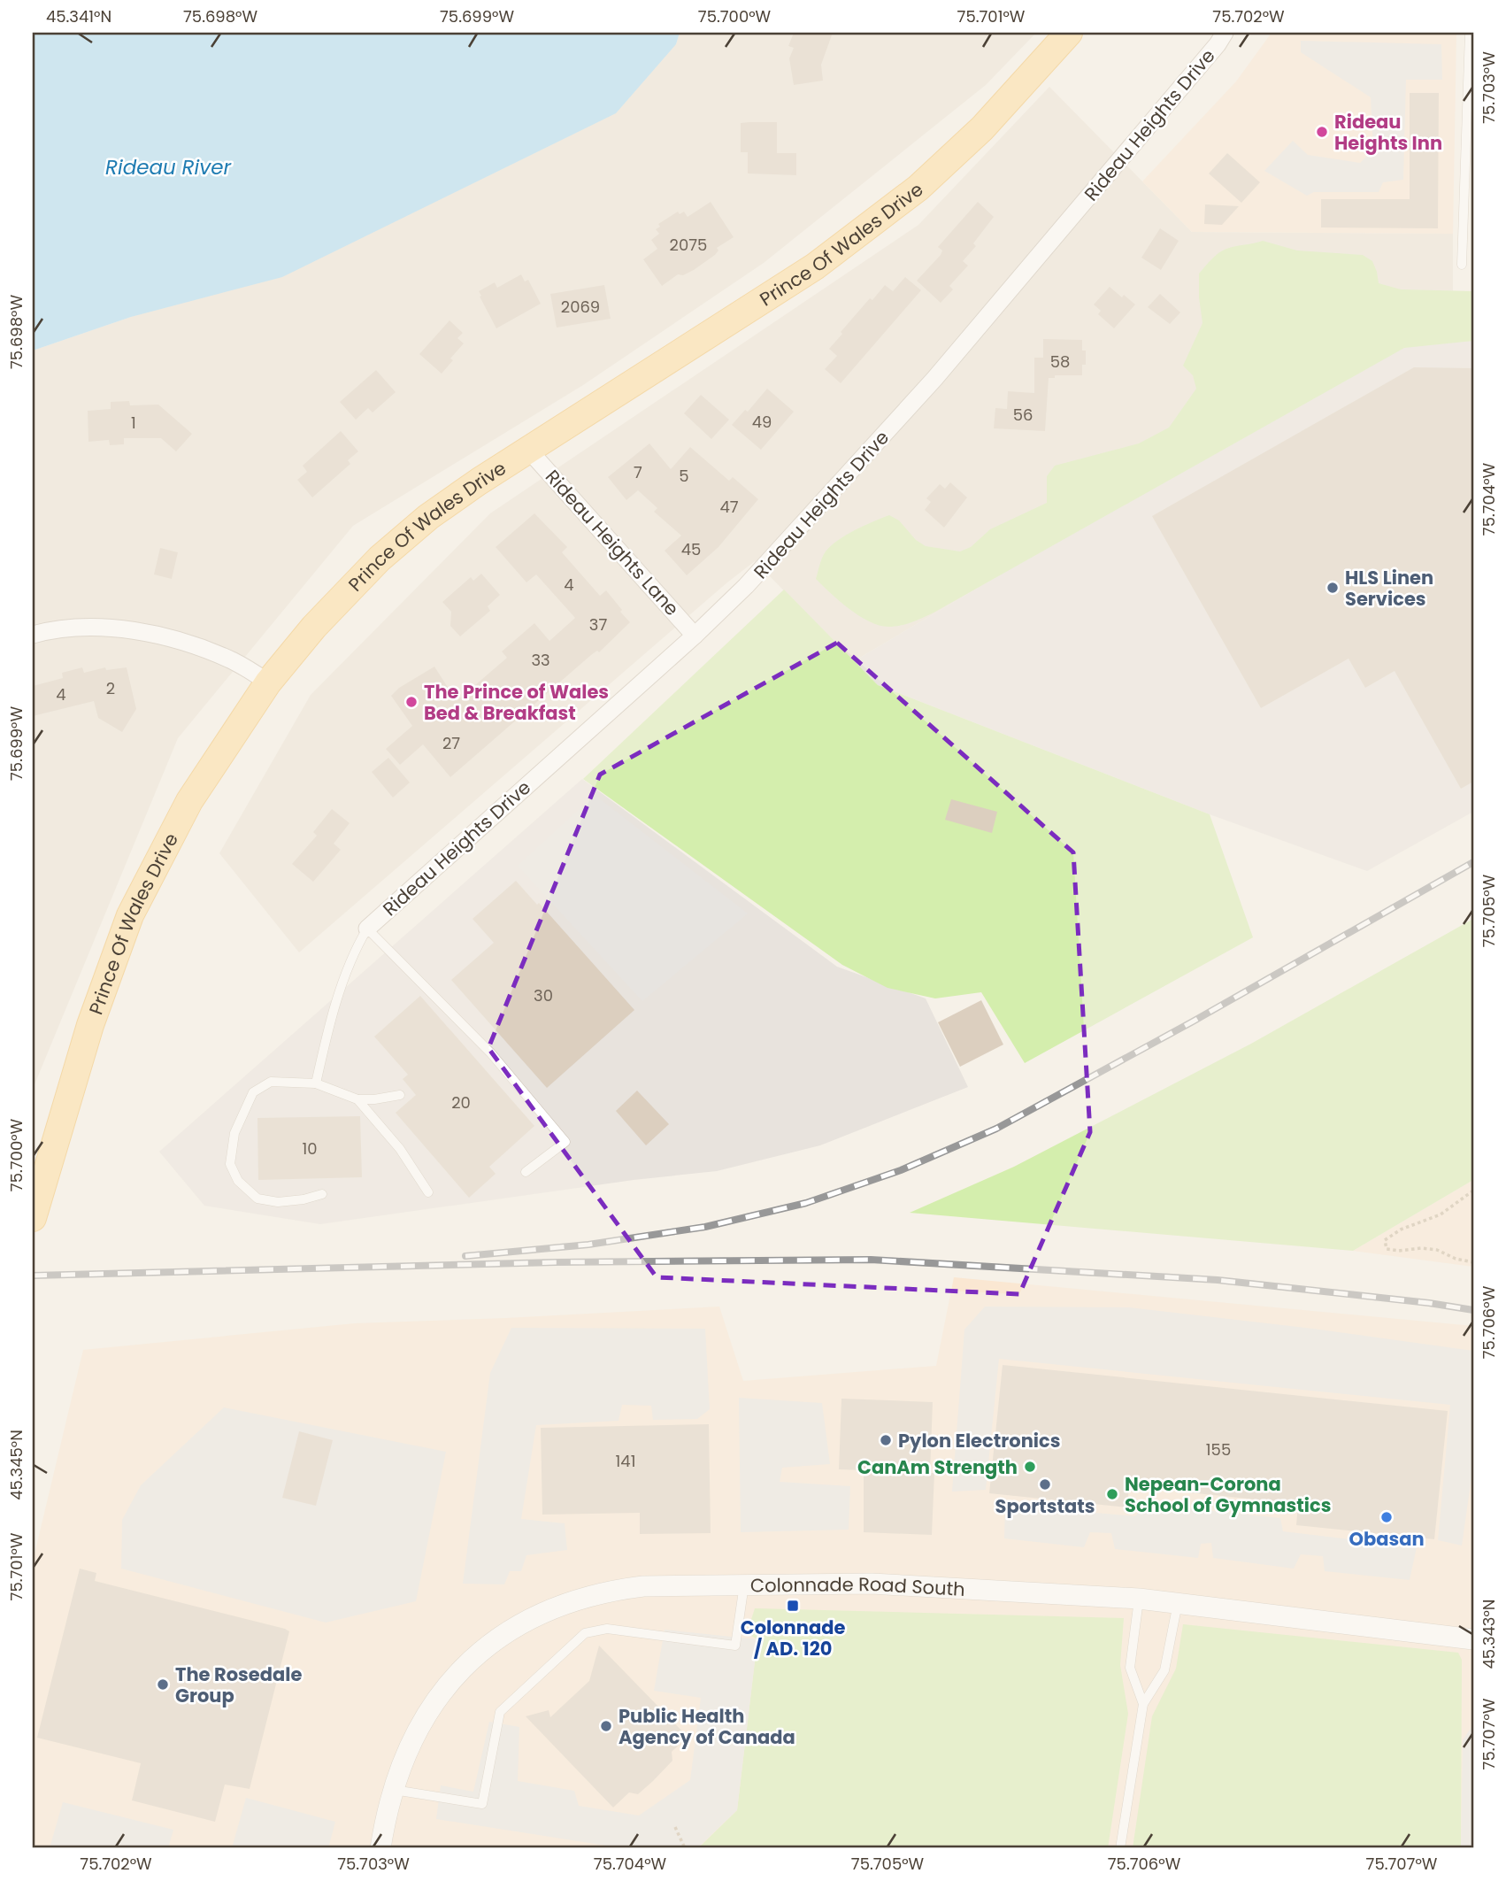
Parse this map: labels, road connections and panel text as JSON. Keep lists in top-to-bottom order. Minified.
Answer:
{"streets":{"main road":["Prince Of Wales Drive"],"street":["Rideau Heights Drive","Rideau Heights Lane","Colonnade Road South"]},"crossings":[["Rideau Heights Drive","Rideau Heights Lane"],["Prince Of Wales Drive","Rideau Heights Lane"]],"water":["Rideau River"],"places":{"other":["Rideau Heights Inn","HLS Linen Services","The Prince of Wales Bed & Breakfast","Pylon Electronics","CanAm Strength","Sportstats","Nepean-Corona School of Gymnastics","Obasan","The Rosedale Group","Public Health Agency of Canada"],"transit":["Colonnade / AD. 120"]},"house_numbers":["2075","2069","58","56","49","1","7","5","47","45","4","37","33","2","4","27","30","20","10","155","141"],"coordinates":["45.341°N","75.698°W","75.699°W","75.700°W","75.701°W","75.702°W","75.703°W","75.704°W","75.705°W","75.706°W","45.345°N","45.343°N","75.707°W"]}
